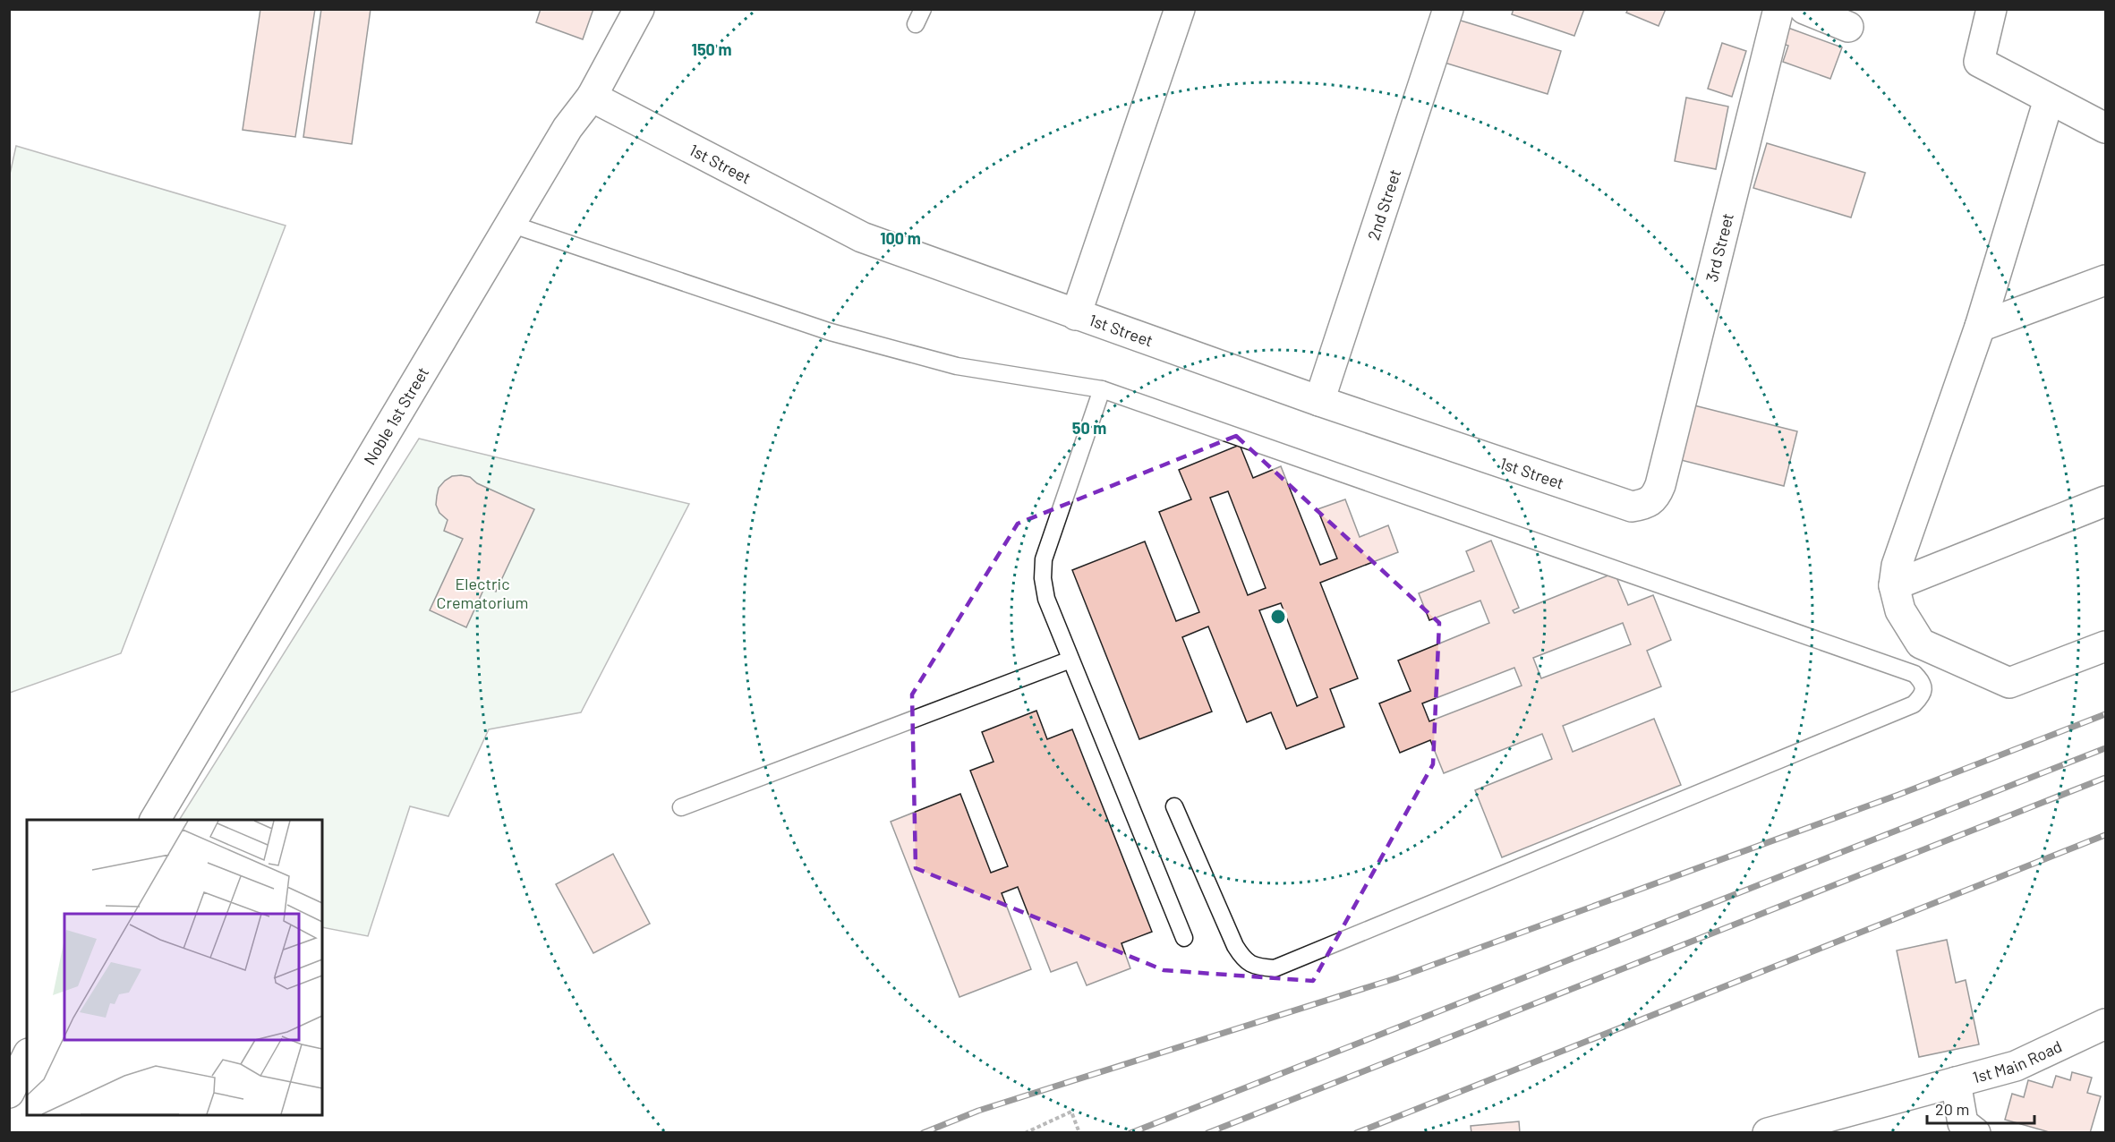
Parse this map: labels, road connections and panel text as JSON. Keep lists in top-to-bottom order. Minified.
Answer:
{"streets":{"street":["1st Street","2nd Street","3rd Street","Noble 1st Street","1st Main Road"]},"crossings":[["1st Street","2nd Street"],["1st Street","3rd Street"],["1st Street","Noble 1st Street"]],"parks":["Electric Crematorium"],"scale_bar":"20 m","rings":["150 m","100 m","50 m"]}
